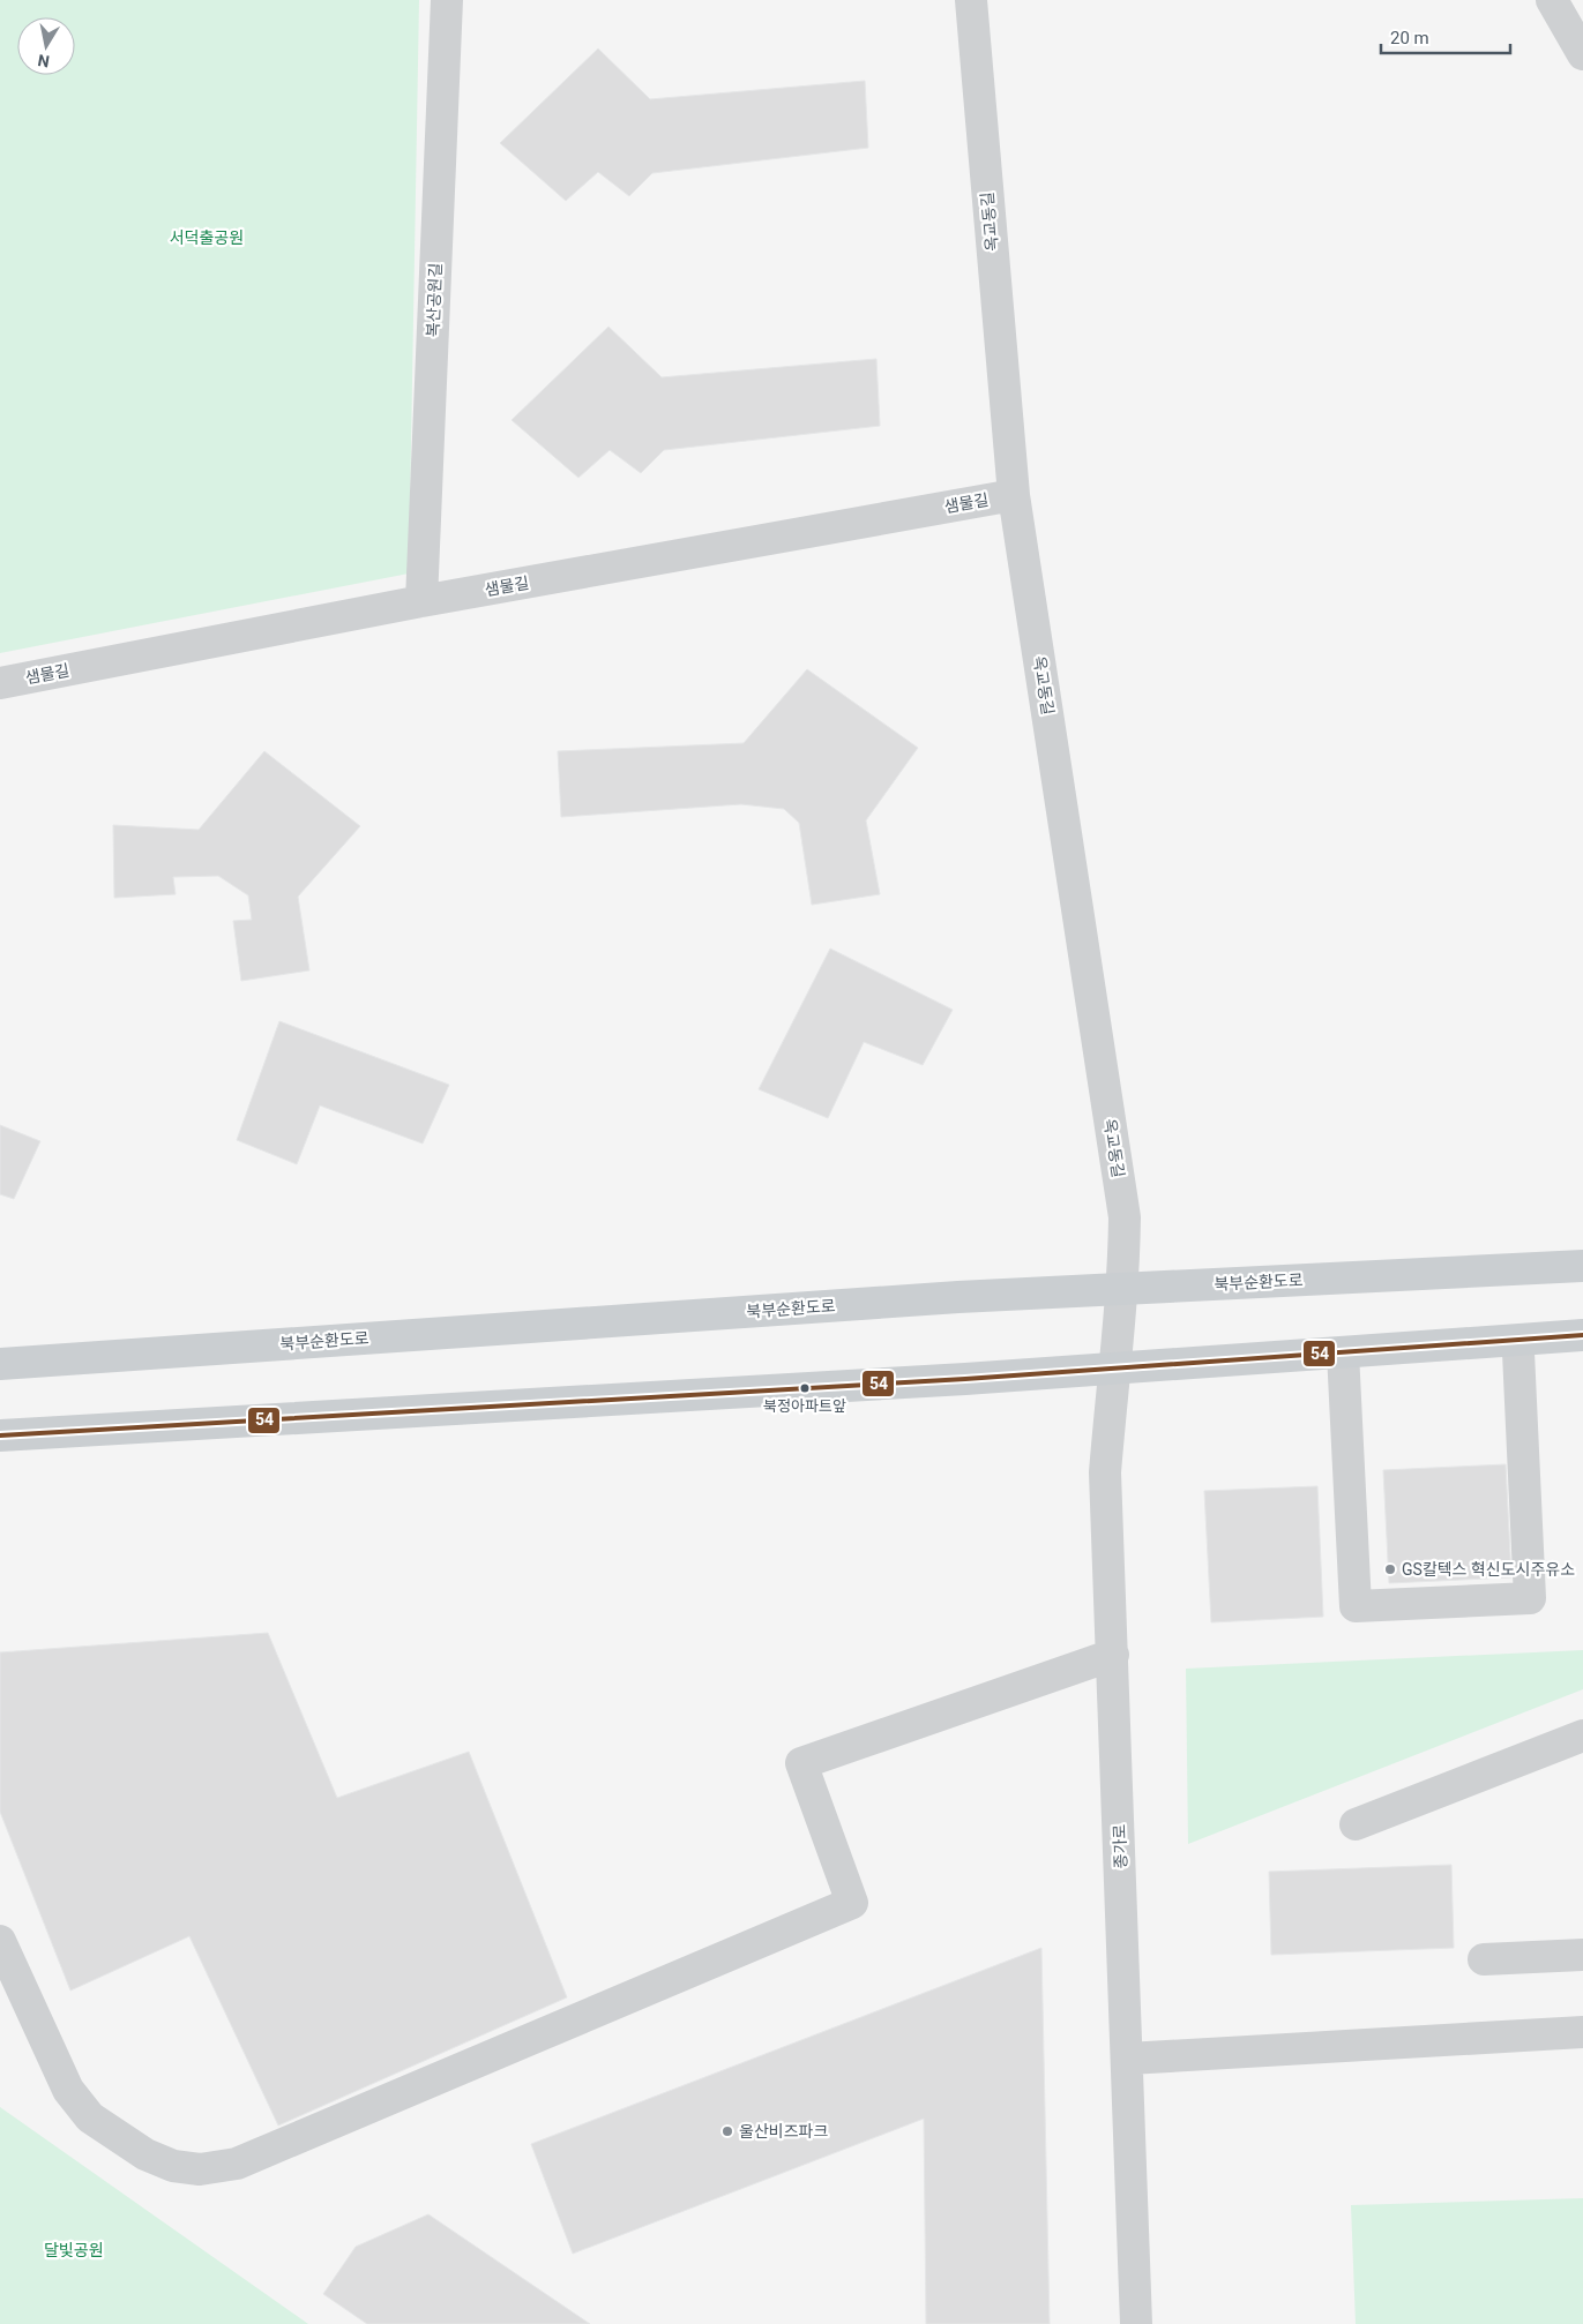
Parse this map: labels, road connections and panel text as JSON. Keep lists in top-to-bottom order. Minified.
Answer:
{"streets":{"main road":["북부순환도로"],"street":["옥교동길","복산공원길","샘물길","종가로"]},"crossings":[["옥교동길","샘물길"],["옥교동길","북부순환도로"],["옥교동길","종가로"],["복산공원길","샘물길"]],"parks":["서덕출공원","달빛공원"],"places":["북정아파트앞","GS칼텍스 혁신도시주유소","울산비즈파크"],"lines":["transit line 54"],"scale_bar":"20 m","north":"bottom"}
